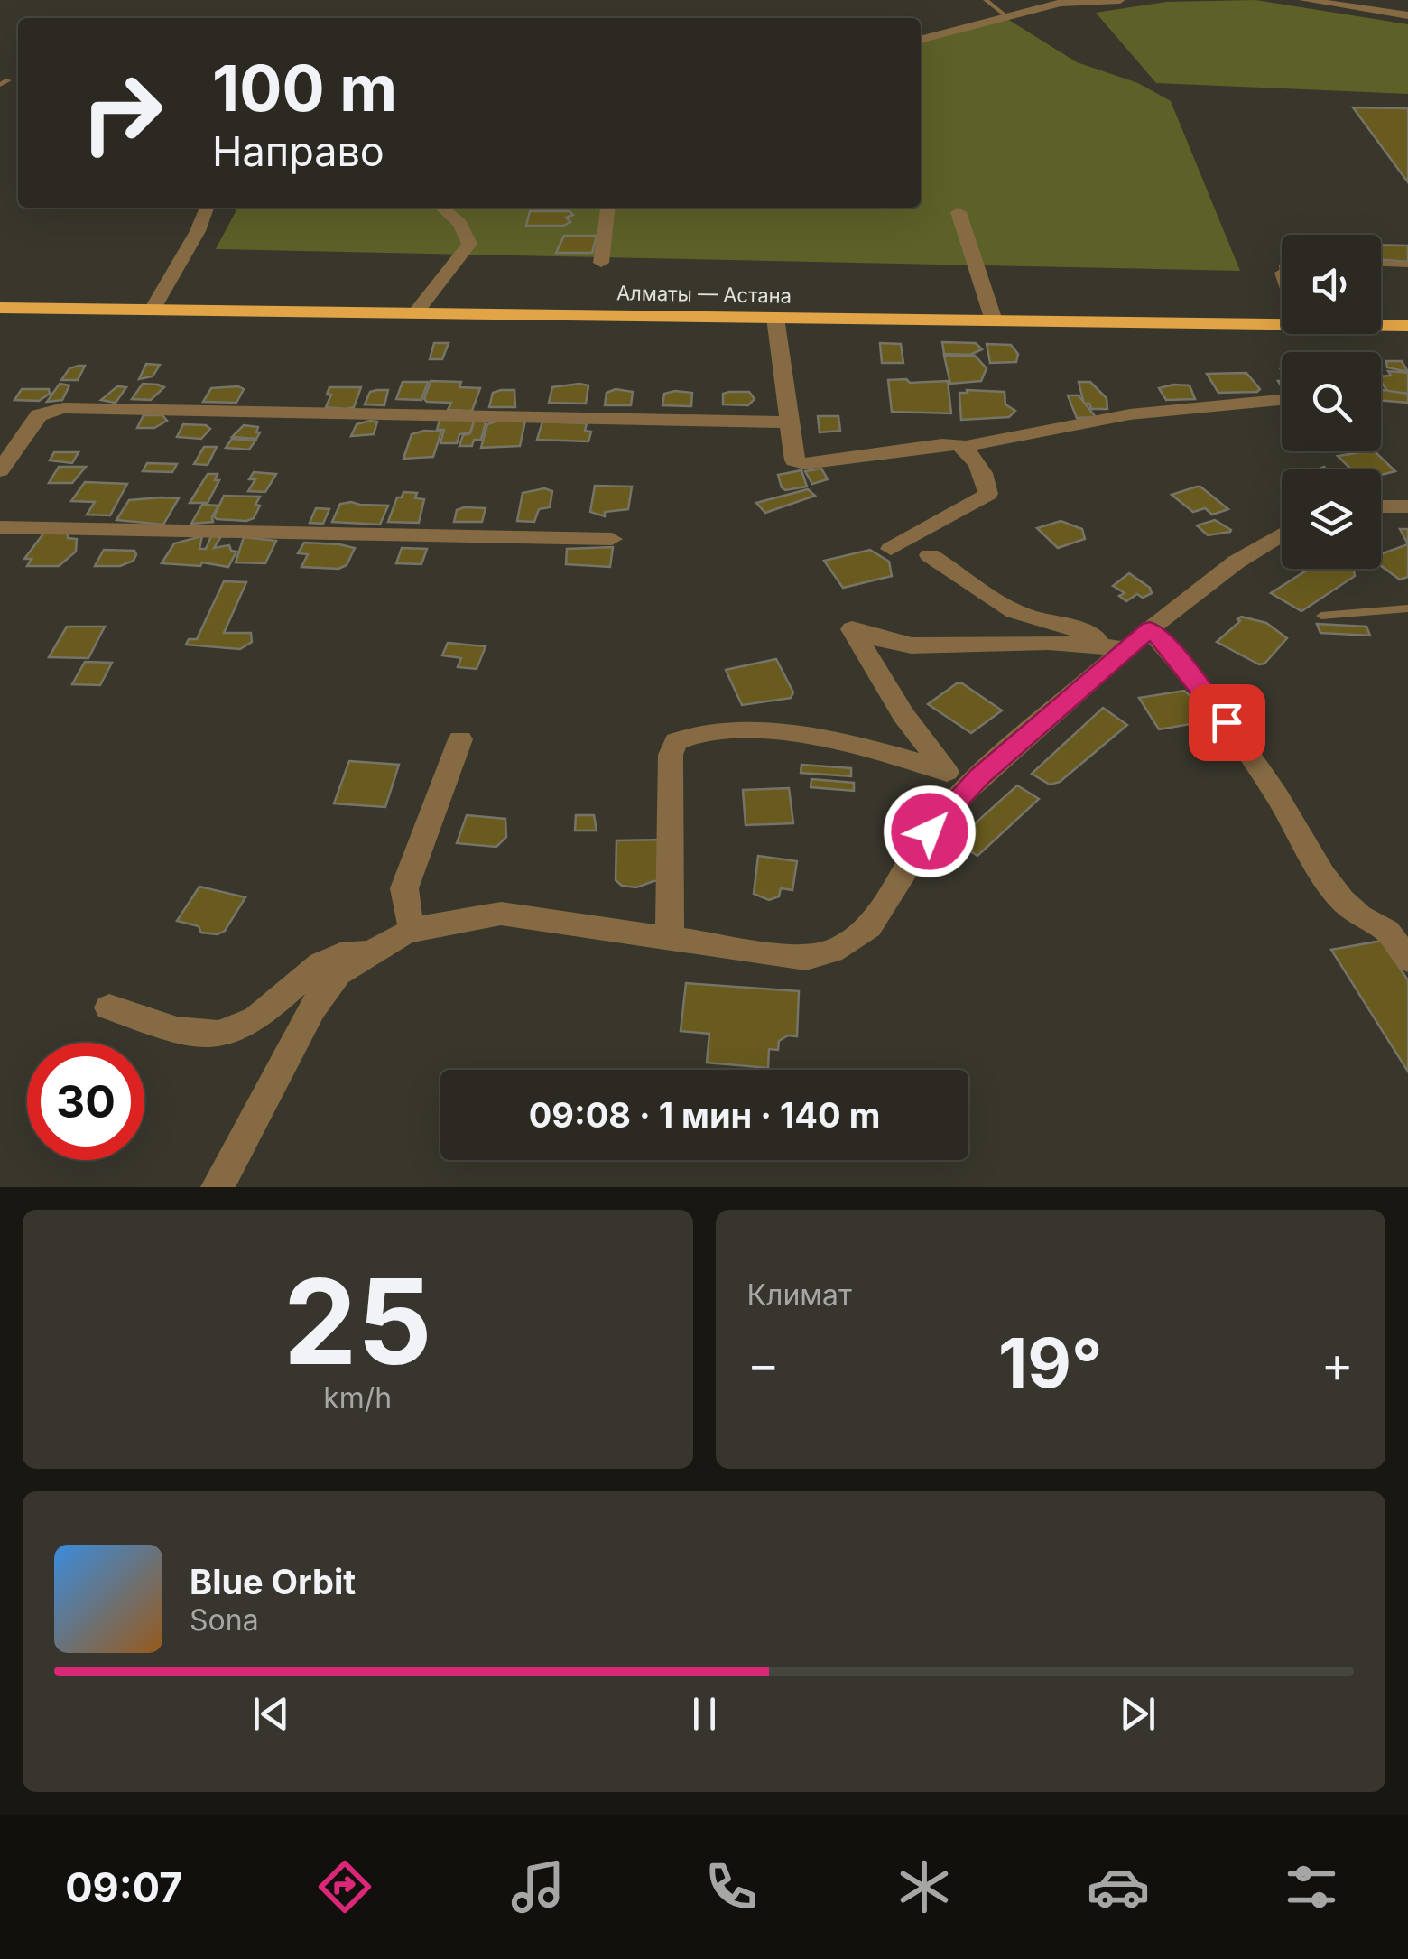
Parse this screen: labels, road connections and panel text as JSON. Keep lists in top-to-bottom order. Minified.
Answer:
{"streets":{"highway":["Алматы — Астана"]},"page":{"turn":["100 m","Направо"],"limit":"30","trip":"09:08 · 1 мин · 140 m","tile":[["25","km/h"],"Климат"],"heat":["−","19°","+"],"song":["Blue Orbit","Sona"],"tabs":"09:07"}}
